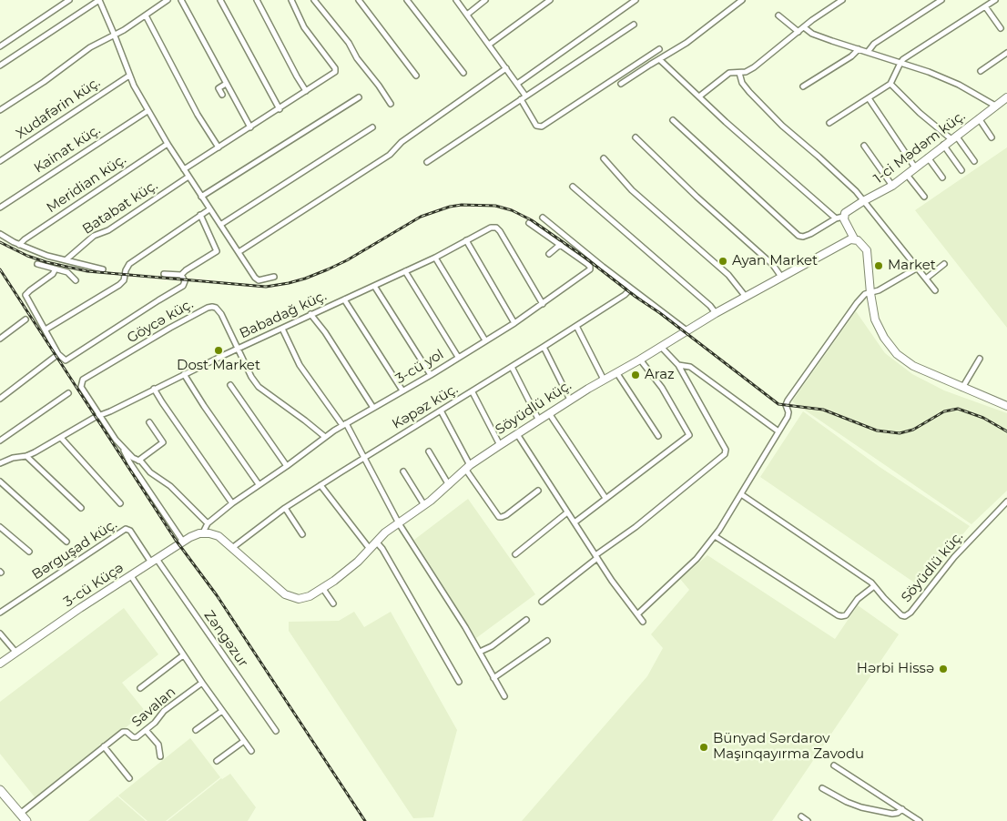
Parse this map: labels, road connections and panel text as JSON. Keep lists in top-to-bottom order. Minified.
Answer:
{"streets":{"street":["Xudafərin küç.","1-ci Mədəm küç.","Kainat küç.","Meridian küç.","Batabat küç.","Babadağ küç.","Göycə küç.","3-cü yol","Kəpəz küç.","Söyüdlü küç.","Bərguşad küç.","3-cü Küçə","Zəngəzur","Savalan"]},"crossings":[["Babadağ küç.","Göycə küç."],["Babadağ küç.","3-cü yol"],["Göycə küç.","3-cü yol"],["3-cü yol","Söyüdlü küç."],["3-cü yol","3-cü Küçə"],["Kəpəz küç.","Söyüdlü küç."],["Söyüdlü küç.","3-cü Küçə"],["Bərguşad küç.","3-cü Küçə"],["Bərguşad küç.","Zəngəzur"],["3-cü Küçə","Zəngəzur"]],"places":["Ayan Market","Market","Dost Market","Araz","Hərbi Hissə","Bünyad Sərdarov Maşınqayırma Zavodu"]}
